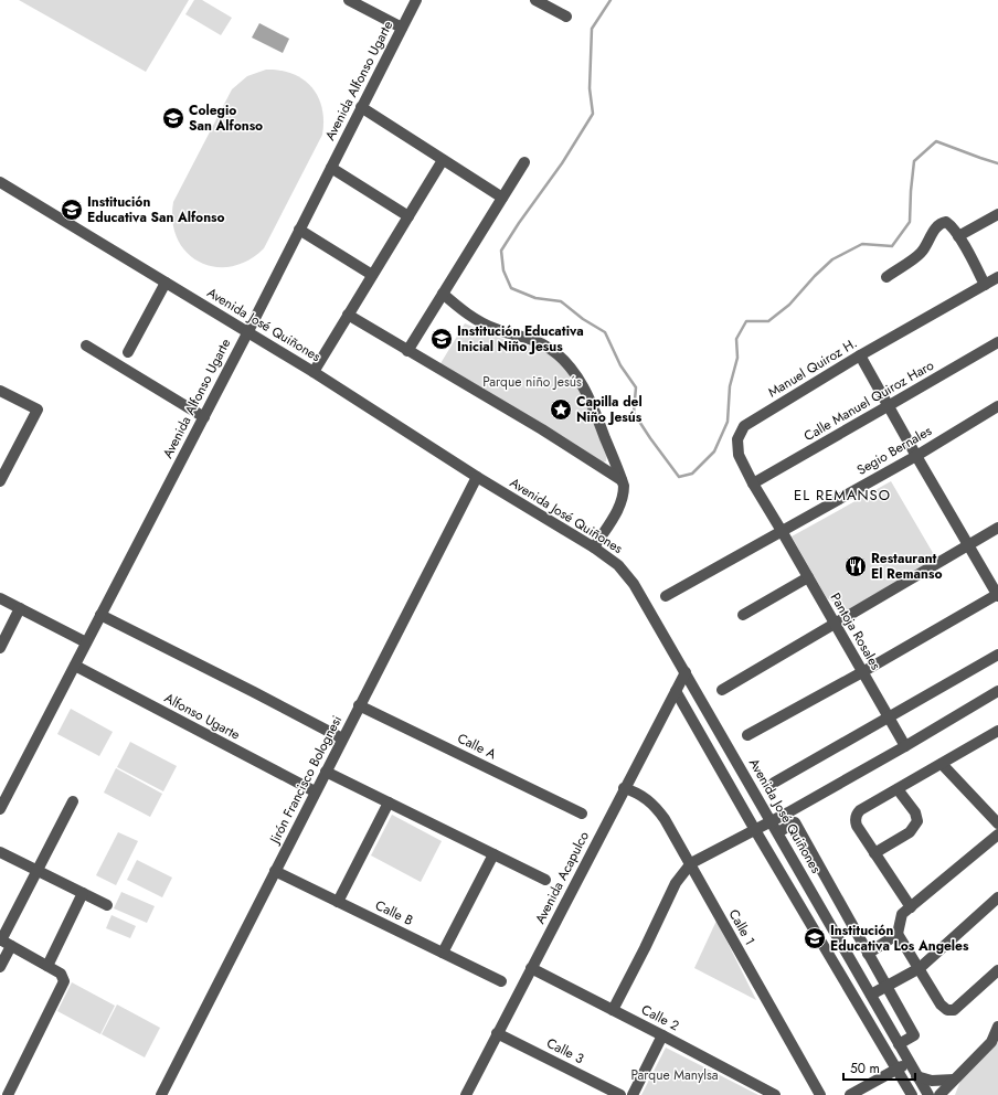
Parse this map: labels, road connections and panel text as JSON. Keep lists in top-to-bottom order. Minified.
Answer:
{"streets":{"street":["Avenida Alfonso Ugarte","Avenida José Quiñones","Manuel Quiroz H.","Calle Manuel Quiroz Haro","Segio Bernales","Pantoja Rosales","Alfonso Ugarte","Calle A","Jirón Francisco Bolognesi","Avenida Acapulco","Calle B","Calle 1","Calle 2","Calle 3"]},"crossings":[["Avenida Alfonso Ugarte","Avenida José Quiñones"],["Avenida Alfonso Ugarte","Alfonso Ugarte"],["Avenida José Quiñones","Jirón Francisco Bolognesi"],["Avenida José Quiñones","Avenida Acapulco"],["Manuel Quiroz H.","Calle Manuel Quiroz Haro"],["Manuel Quiroz H.","Segio Bernales"],["Manuel Quiroz H.","Pantoja Rosales"],["Segio Bernales","Pantoja Rosales"],["Alfonso Ugarte","Jirón Francisco Bolognesi"],["Calle A","Jirón Francisco Bolognesi"],["Jirón Francisco Bolognesi","Calle B"],["Avenida Acapulco","Calle 1"],["Avenida Acapulco","Calle 2"],["Avenida Acapulco","Calle 3"]],"districts":["EL REMANSO"],"parks":["Parque niño Jesús","Parque Manylsa"],"places":{"school or university":["Colegio San Alfonso","Institución Educativa San Alfonso","Institución Educativa Inicial Niño Jesus","Institución Educativa Los Angeles"],"place":["Capilla del Niño Jesús"],"restaurant":["Restaurant El Remanso"]},"scale_bar":"50 m"}
